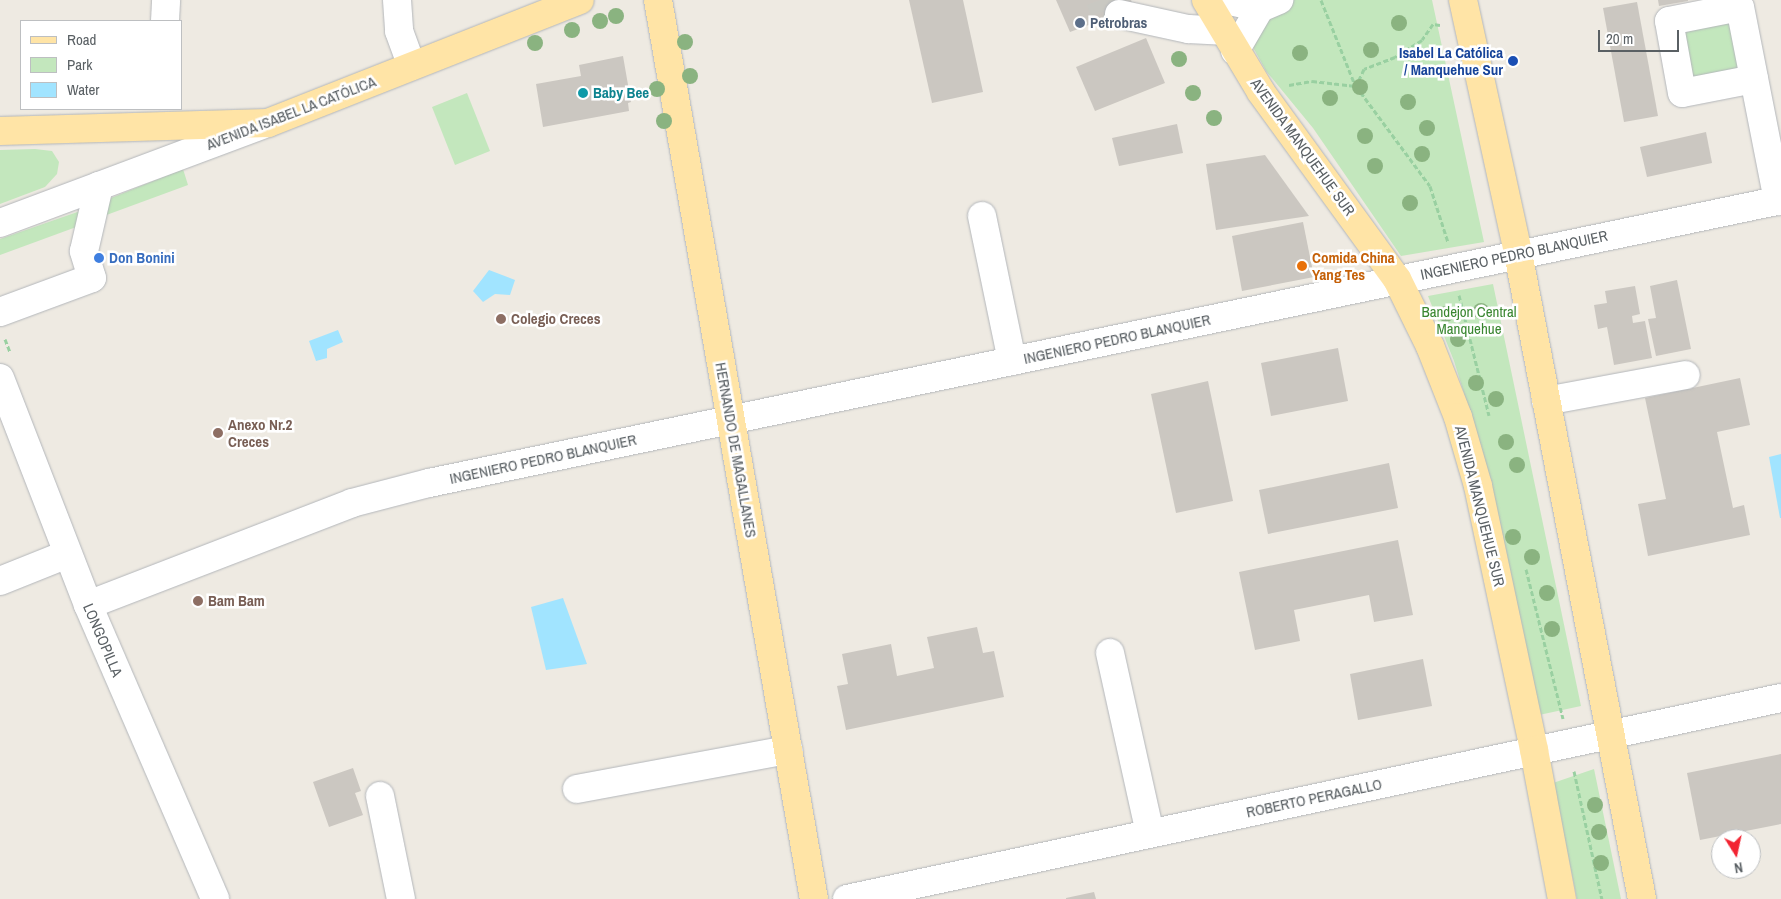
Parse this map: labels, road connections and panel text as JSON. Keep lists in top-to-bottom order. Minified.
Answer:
{"streets":{"main road":["AVENIDA ISABEL LA CATÓLICA","AVENIDA MANQUEHUE SUR","HERNANDO DE MAGALLANES"],"street":["INGENIERO PEDRO BLANQUIER","LONGOPILLA","ROBERTO PERAGALLO"]},"crossings":[["AVENIDA MANQUEHUE SUR","INGENIERO PEDRO BLANQUIER"],["AVENIDA MANQUEHUE SUR","ROBERTO PERAGALLO"],["INGENIERO PEDRO BLANQUIER","HERNANDO DE MAGALLANES"],["INGENIERO PEDRO BLANQUIER","LONGOPILLA"]],"parks":["Bandejon Central Manquehue"],"places":["Petrobras","Isabel La Católica / Manquehue Sur","Baby Bee","Don Bonini","Comida China Yang Tes","Colegio Creces","Anexo Nr.2 Creces","Bam Bam"],"legend":["Road","Park","Water"],"scale_bar":"20 m","north":"bottom"}
